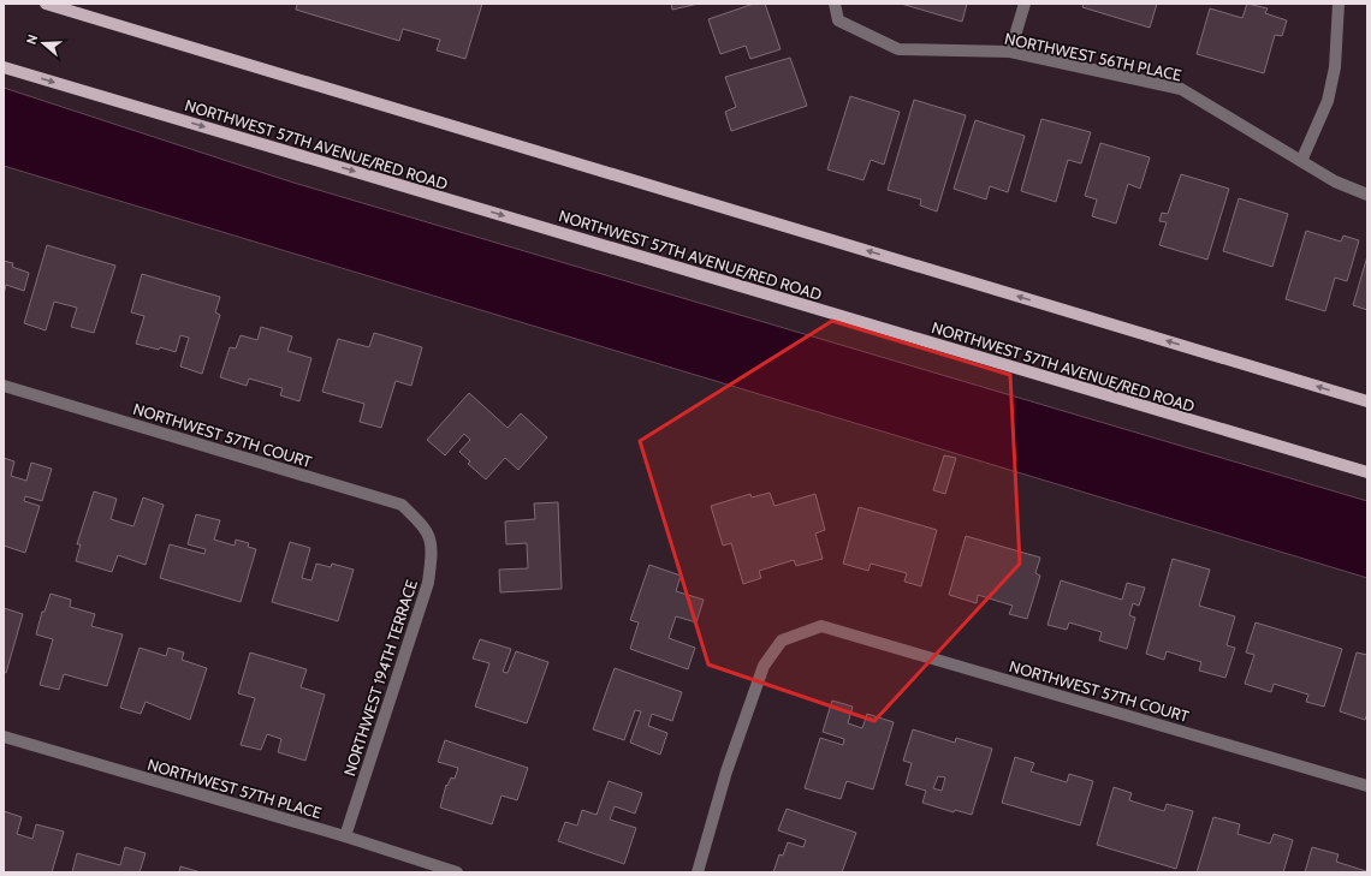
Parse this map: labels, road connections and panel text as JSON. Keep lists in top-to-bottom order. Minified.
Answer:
{"streets":{"main road":["NORTHWEST 57TH AVENUE/RED ROAD"],"street":["NORTHWEST 56TH PLACE","NORTHWEST 57TH COURT","NORTHWEST 194TH TERRACE","NORTHWEST 57TH PLACE"]},"crossings":[["NORTHWEST 57TH COURT","NORTHWEST 194TH TERRACE"],["NORTHWEST 194TH TERRACE","NORTHWEST 57TH PLACE"]],"north":"left"}
